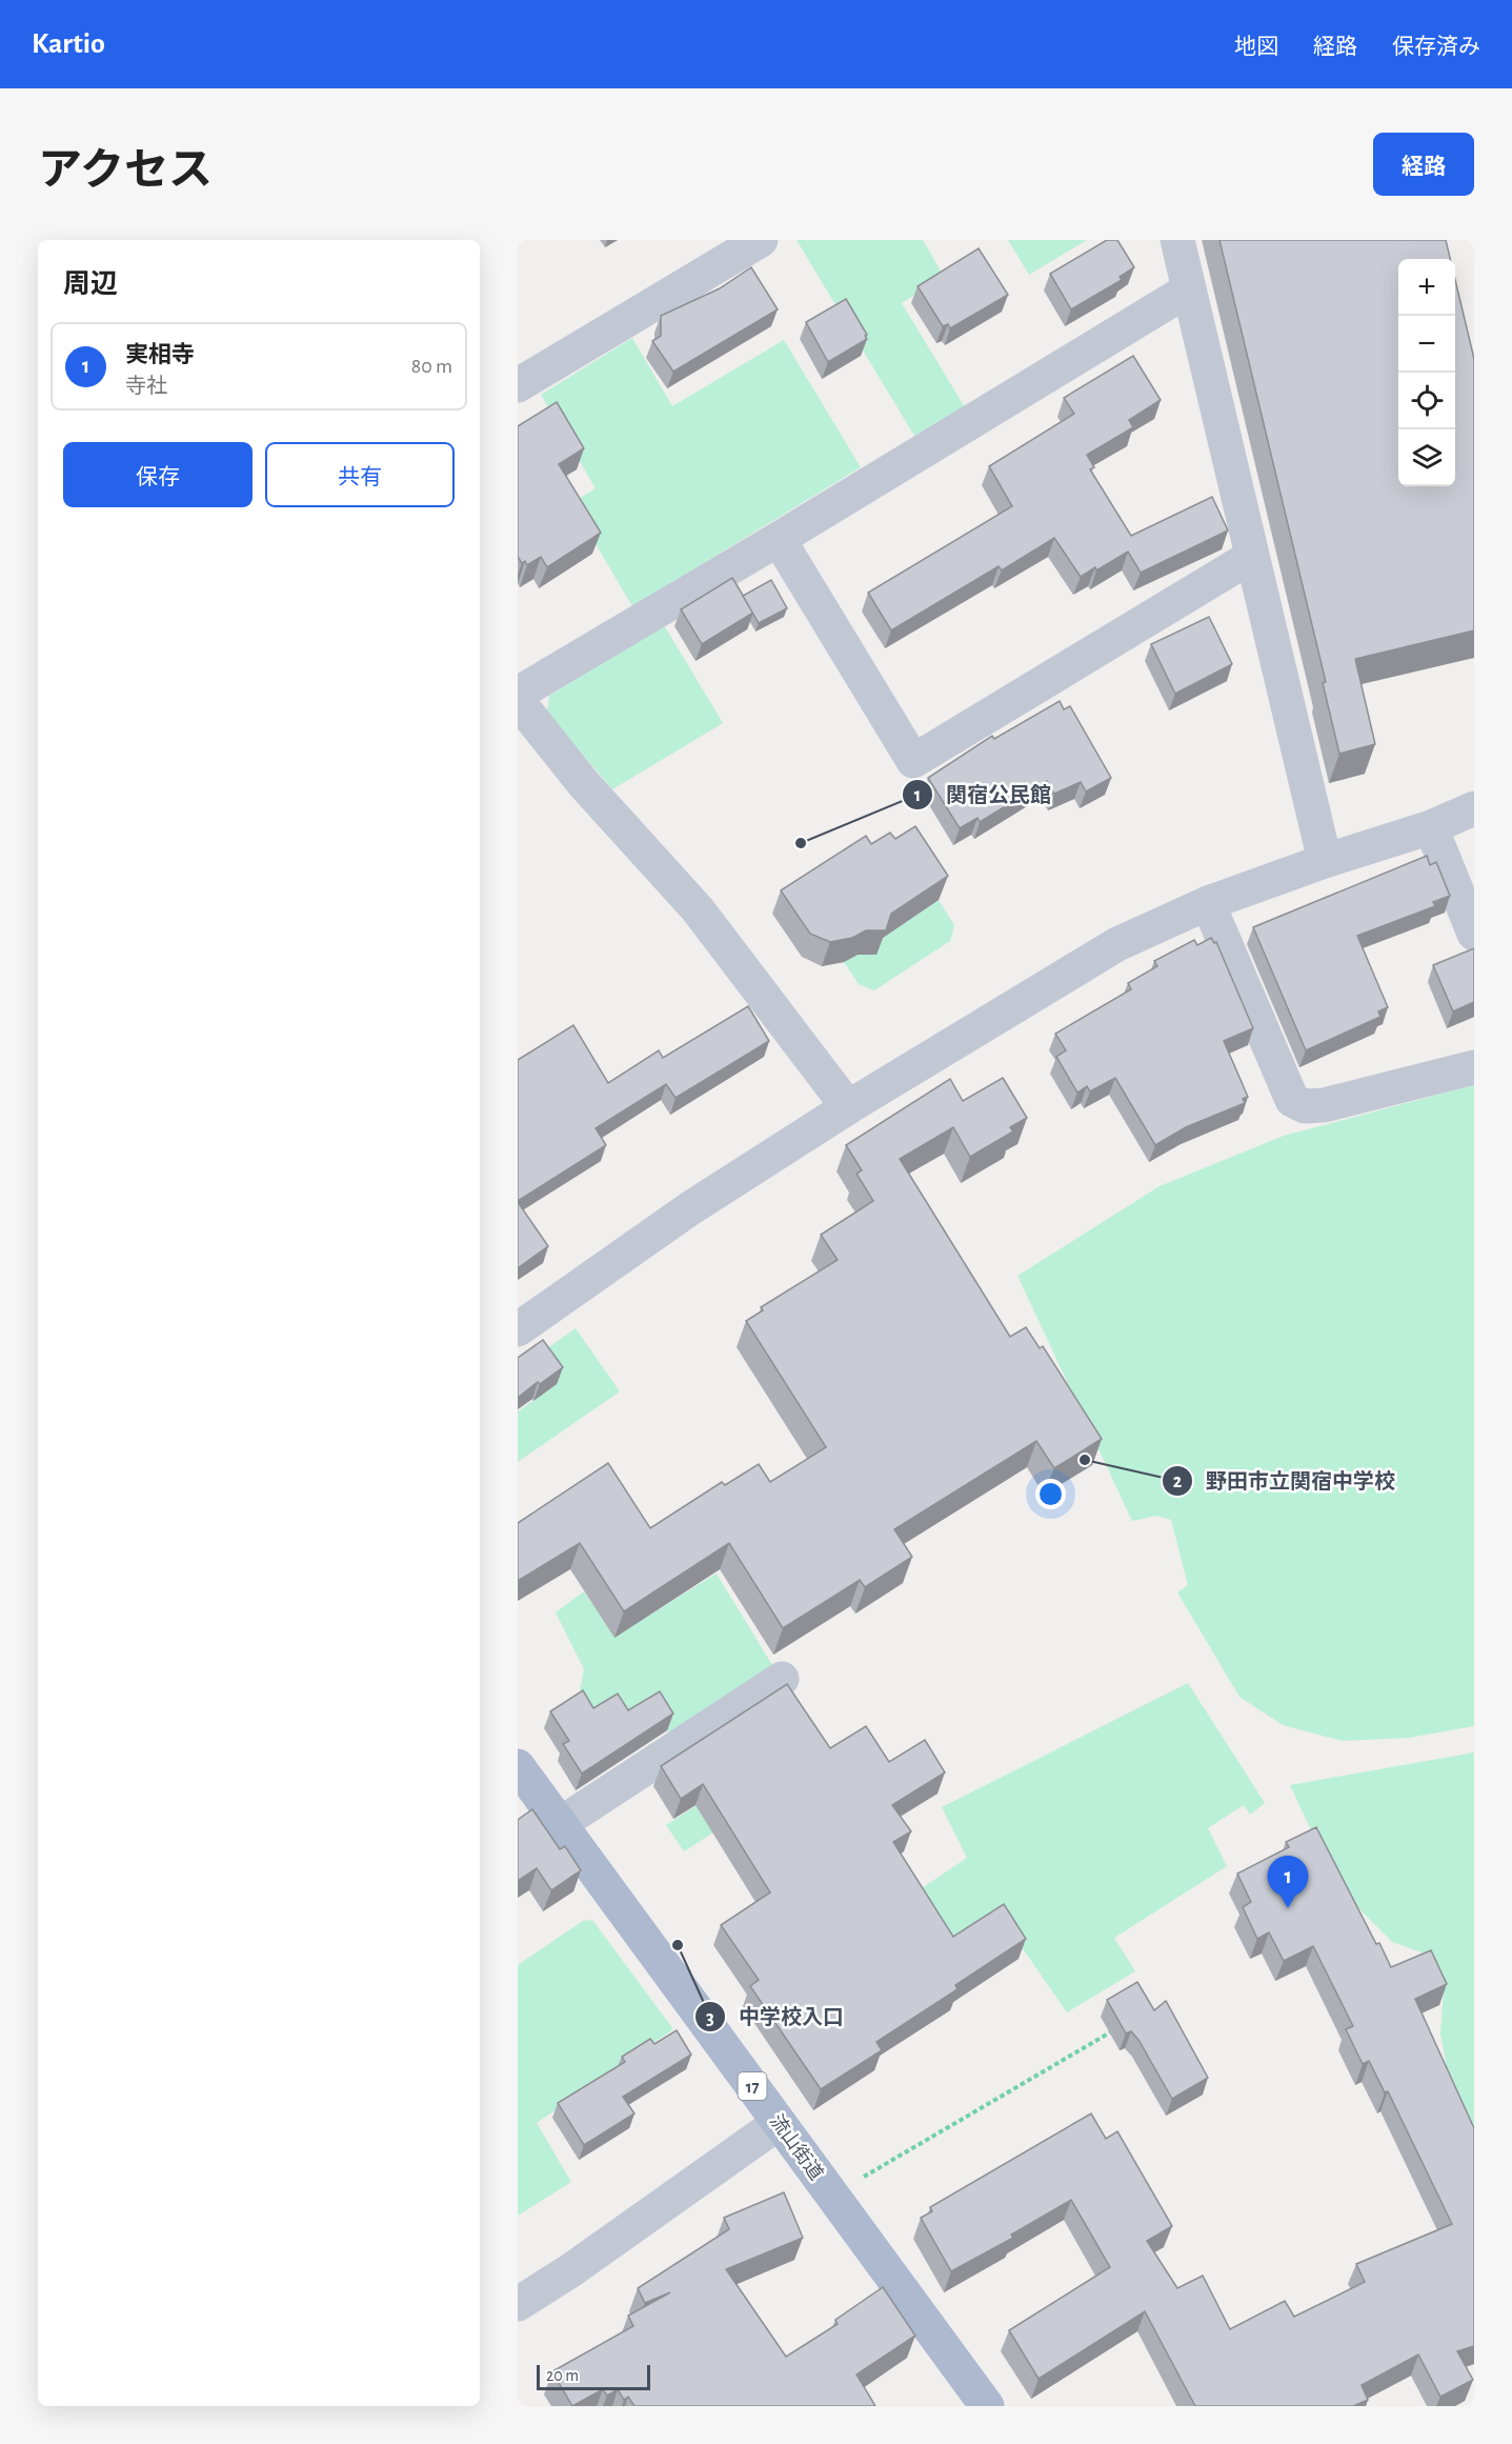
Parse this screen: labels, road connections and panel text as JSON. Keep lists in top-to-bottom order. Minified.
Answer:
{"streets":{"main road":["17","流山街道"]},"places":["関宿公民館","野田市立関宿中学校","中学校入口"],"scale_bar":"20 m","page":{"header":"Kartio","nav":["地図","経路","保存済み"],"title":"アクセス","buttons":["経路",["保存","共有"]],"heading":"周辺","map_buttons":["+","−"],"list":[{"mark":"1","name":"実相寺","note":"寺社","value":"80 m"}],"pins":"1","scale":"20 m"}}
